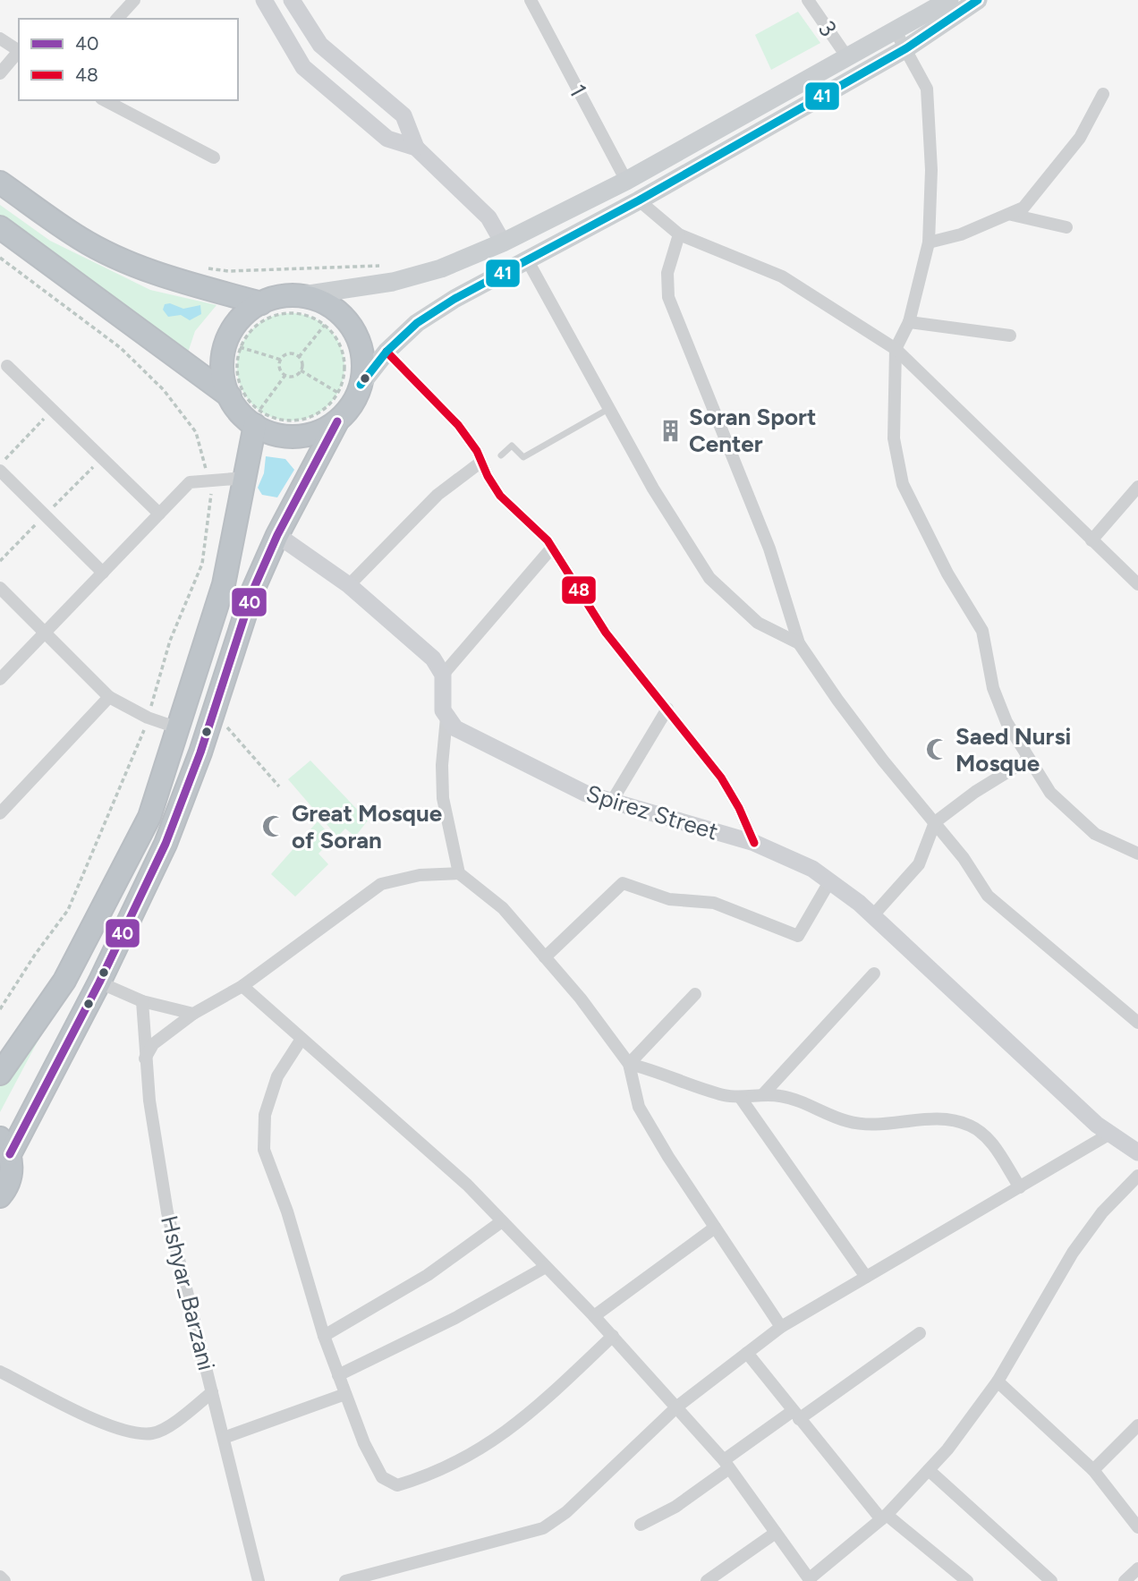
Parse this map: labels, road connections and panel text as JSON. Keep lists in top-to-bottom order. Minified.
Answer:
{"streets":{"main road":["Spirez Street"],"street":["3","1","Hshyar_Barzani"]},"places":{"building":["Soran Sport Center"],"mosque":["Saed Nursi Mosque","Great Mosque of Soran"]},"lines":["transit line 41","transit line 48","transit line 40"],"legend":["40","48"]}
